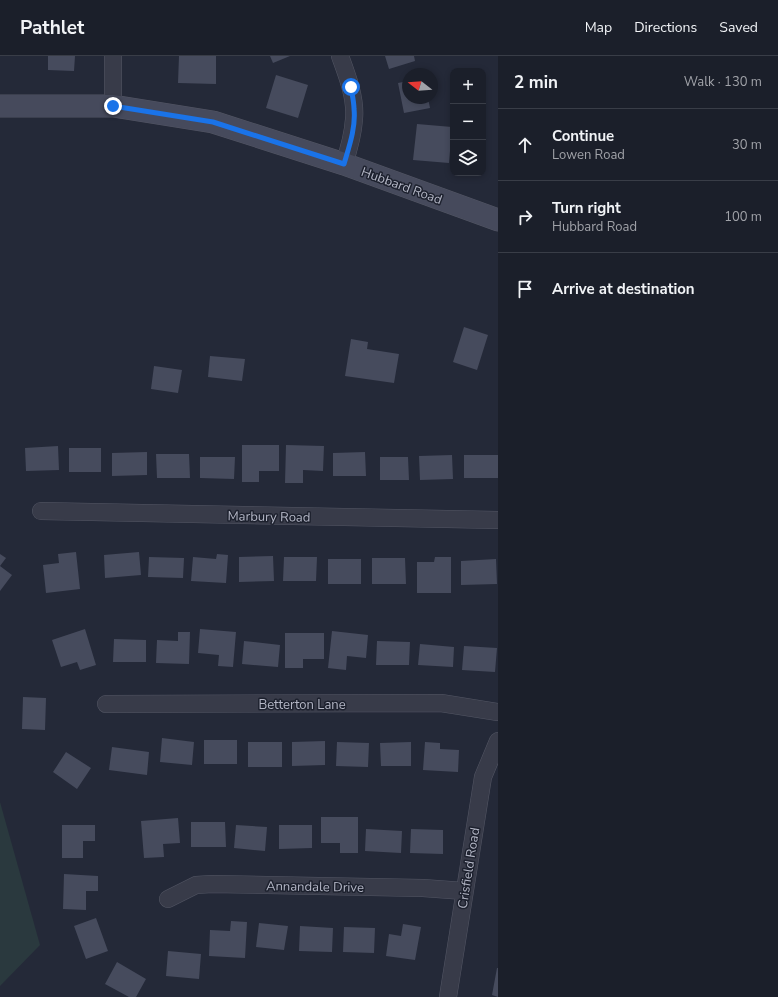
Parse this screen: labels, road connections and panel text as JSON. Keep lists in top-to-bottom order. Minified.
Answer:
{"streets":{"main road":["Hubbard Road"],"street":["Marbury Road","Betterton Lane","Crisfield Road","Annandale Drive"]},"crossings":[["Crisfield Road","Annandale Drive"]],"north":"left","page":{"header":"Pathlet","nav":["Map","Directions","Saved"],"heading":["2 min","Walk · 130 m"],"map_buttons":["+","−"],"list":[["Continue","Lowen Road","30 m"],["Turn right","Hubbard Road","100 m"],"Arrive at destination"]}}
